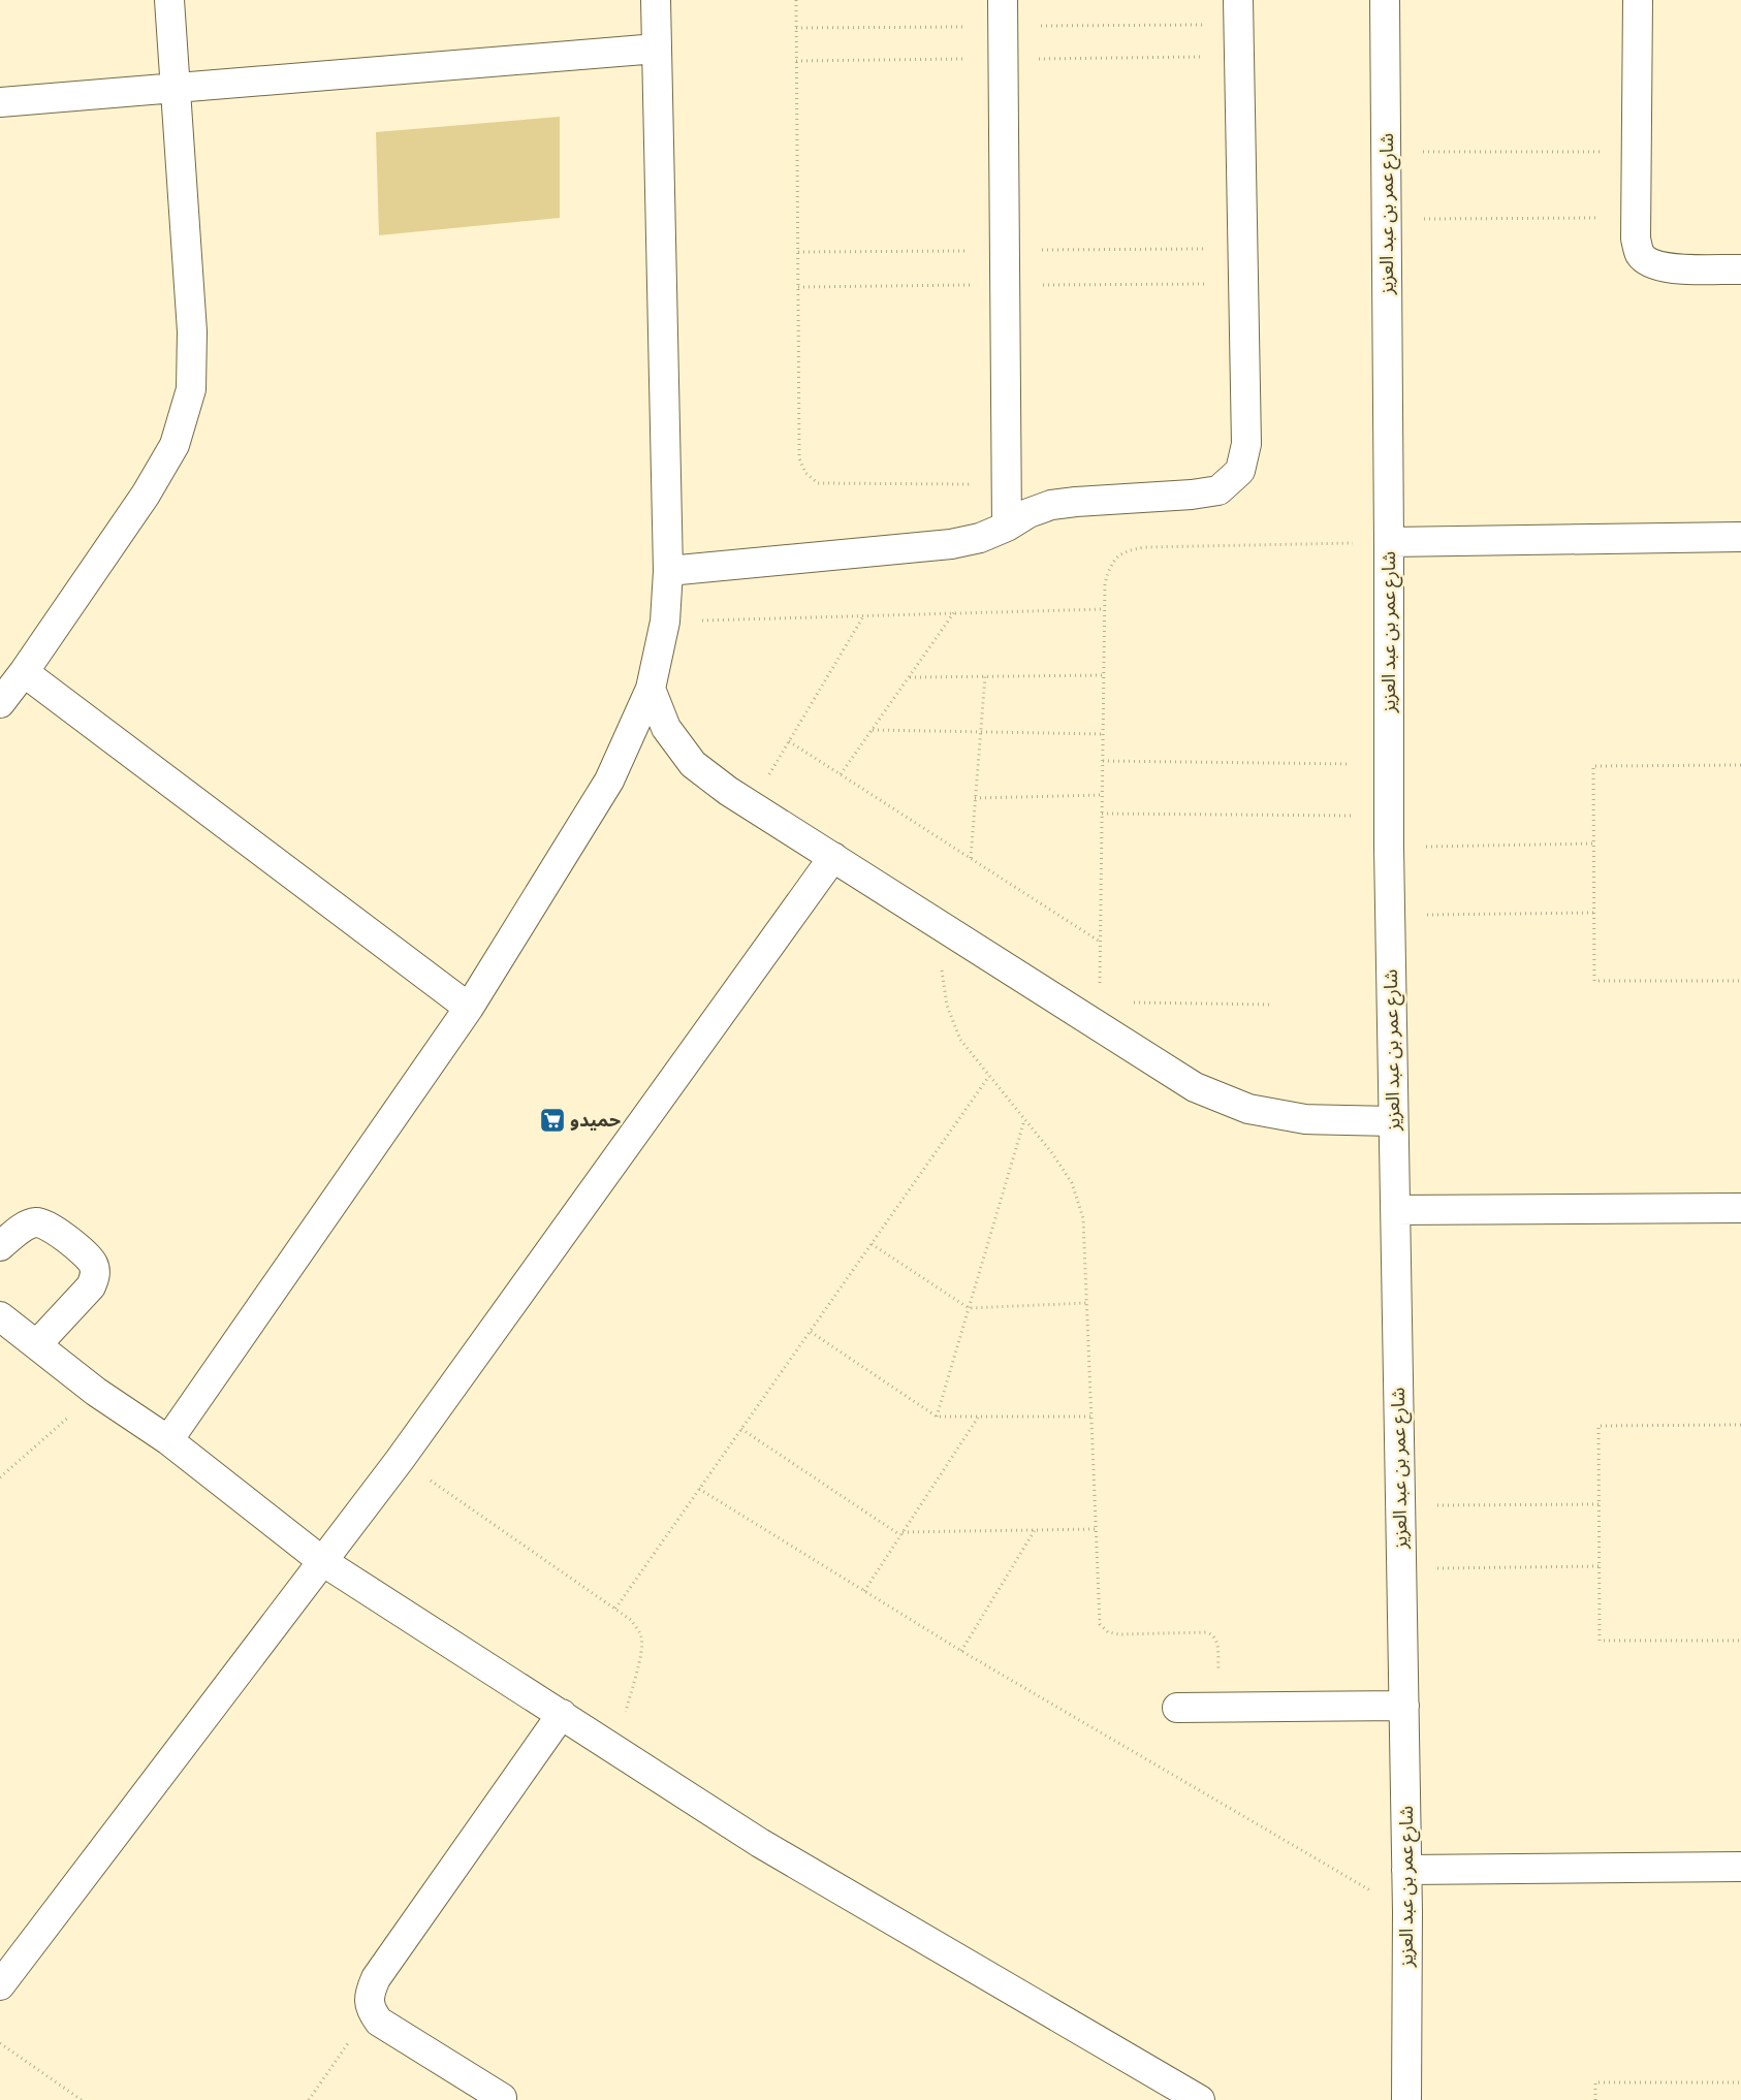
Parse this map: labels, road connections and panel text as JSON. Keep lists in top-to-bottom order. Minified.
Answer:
{"streets":{"street":["شارع عمر بن عبد العزيز"]},"places":{"supermarket":["حميدو"]}}
